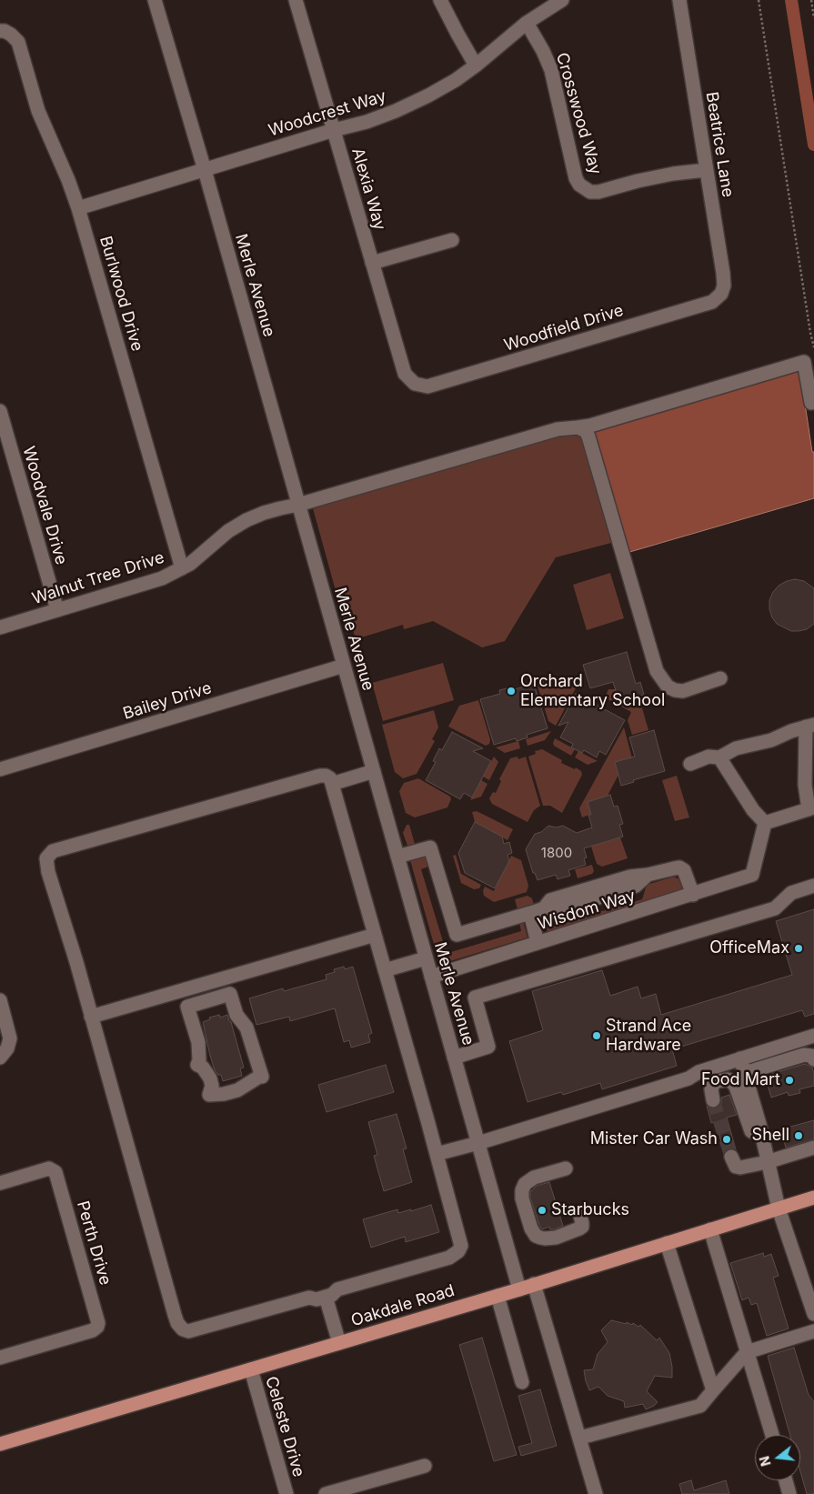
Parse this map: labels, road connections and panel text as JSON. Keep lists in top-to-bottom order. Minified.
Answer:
{"streets":{"main road":["Oakdale Road"],"street":["Woodcrest Way","Crosswood Way","Beatrice Lane","Alexia Way","Merle Avenue","Burlwood Drive","Woodfield Drive","Woodvale Drive","Walnut Tree Drive","Bailey Drive","Wisdom Way","Perth Drive","Celeste Drive"]},"crossings":[["Woodcrest Way","Crosswood Way"],["Woodcrest Way","Alexia Way"],["Woodcrest Way","Merle Avenue"],["Woodcrest Way","Burlwood Drive"],["Crosswood Way","Beatrice Lane"],["Beatrice Lane","Woodfield Drive"],["Alexia Way","Woodfield Drive"],["Merle Avenue","Walnut Tree Drive"],["Merle Avenue","Bailey Drive"],["Merle Avenue","Wisdom Way"],["Merle Avenue","Oakdale Road"],["Burlwood Drive","Walnut Tree Drive"],["Woodvale Drive","Walnut Tree Drive"],["Oakdale Road","Celeste Drive"]],"places":["Orchard Elementary School","OfficeMax","Strand Ace Hardware","Food Mart","Shell","Mister Car Wash","Starbucks"],"house_numbers":["1800"],"north":"left"}
